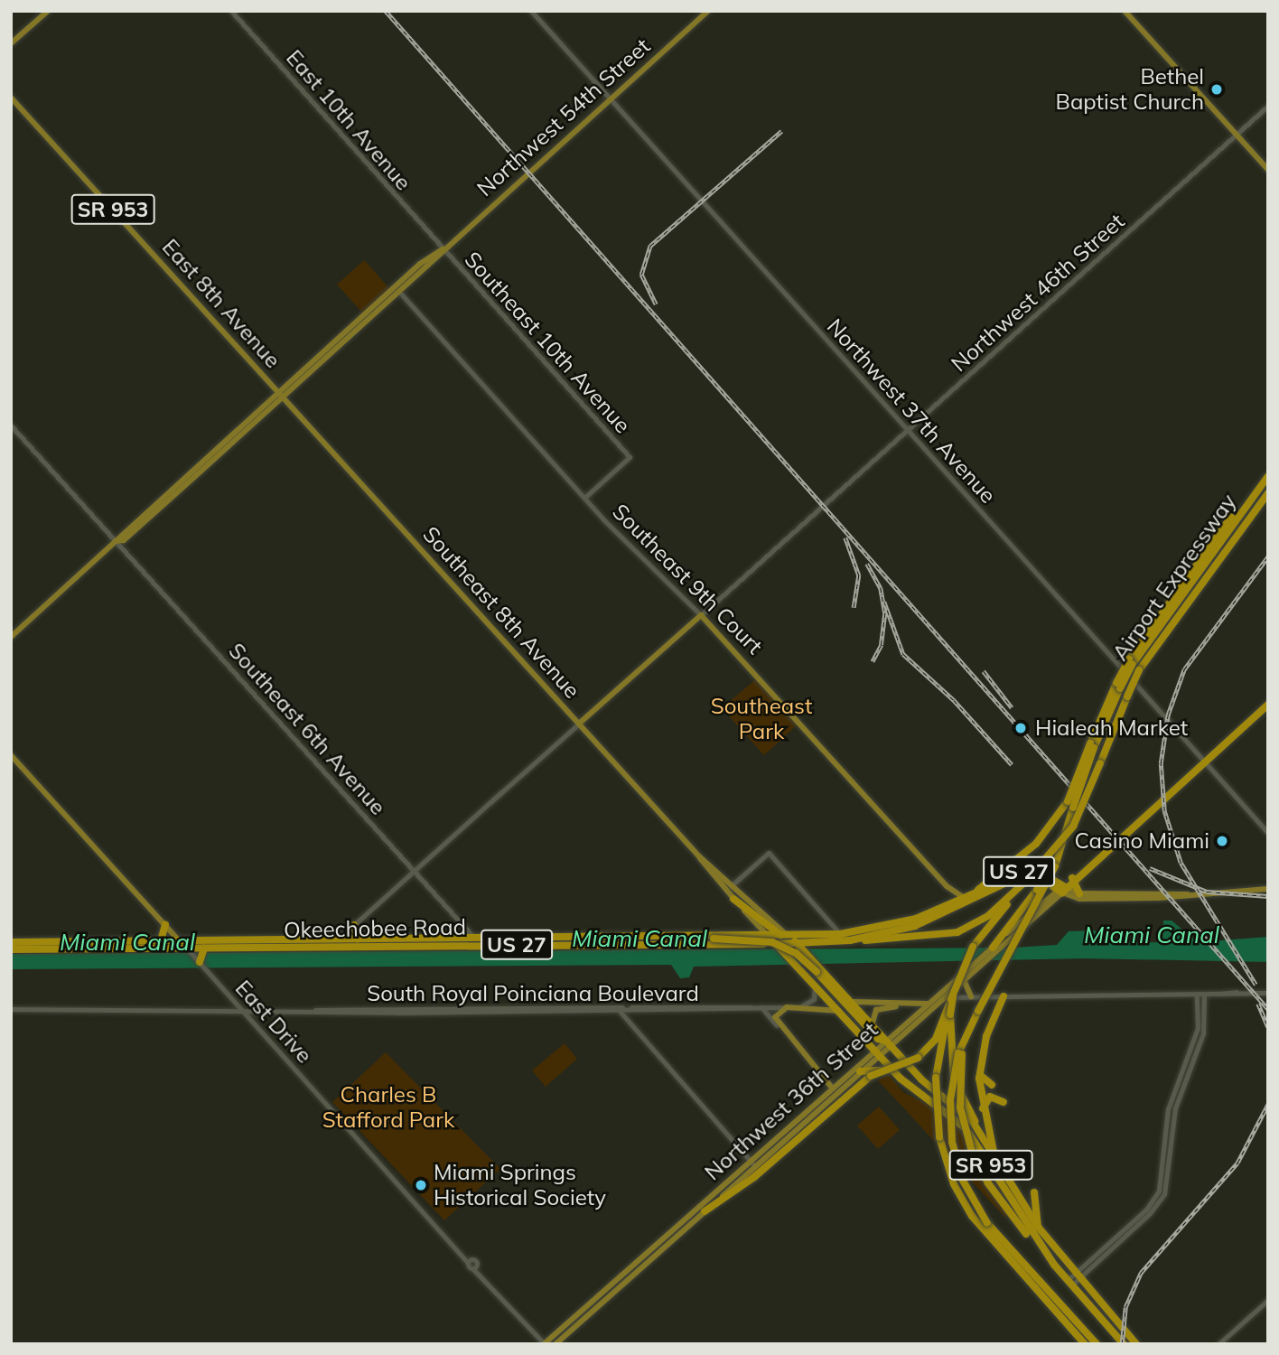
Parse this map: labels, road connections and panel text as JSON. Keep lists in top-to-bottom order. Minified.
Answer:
{"streets":{"highway":["SR 953","Airport Expressway","US 27","Okeechobee Road","Northwest 36th Street"],"main road":["Northwest 54th Street","East 8th Avenue","Southeast 9th Court","Southeast 8th Avenue","South Royal Poinciana Boulevard"],"street":["East 10th Avenue","Northwest 46th Street","Southeast 10th Avenue","Northwest 37th Avenue","Southeast 6th Avenue","East Drive"]},"crossings":[["Northwest 54th Street","East 10th Avenue"],["Northwest 54th Street","East 8th Avenue"],["Northwest 54th Street","Southeast 10th Avenue"],["Northwest 54th Street","Northwest 37th Avenue"],["Northwest 54th Street","Southeast 9th Court"],["Northwest 54th Street","Southeast 8th Avenue"],["Northwest 54th Street","Southeast 6th Avenue"],["East 10th Avenue","Southeast 10th Avenue"],["SR 953","Southeast 8th Avenue"],["SR 953","Okeechobee Road"],["SR 953","South Royal Poinciana Boulevard"],["SR 953","Northwest 36th Street"],["Northwest 46th Street","Northwest 37th Avenue"],["Northwest 46th Street","Southeast 9th Court"],["East 8th Avenue","Southeast 8th Avenue"],["Southeast 10th Avenue","Southeast 9th Court"],["Northwest 37th Avenue","Northwest 36th Street"],["Southeast 9th Court","Okeechobee Road"],["Southeast 6th Avenue","Okeechobee Road"],["Okeechobee Road","East Drive"],["Okeechobee Road","Northwest 36th Street"],["South Royal Poinciana Boulevard","East Drive"],["East Drive","Northwest 36th Street"]],"water":["Miami Canal"],"parks":["Southeast Park","Charles B Stafford Park"],"places":["Bethel Baptist Church","Hialeah Market","Casino Miami","Miami Springs Historical Society"]}
